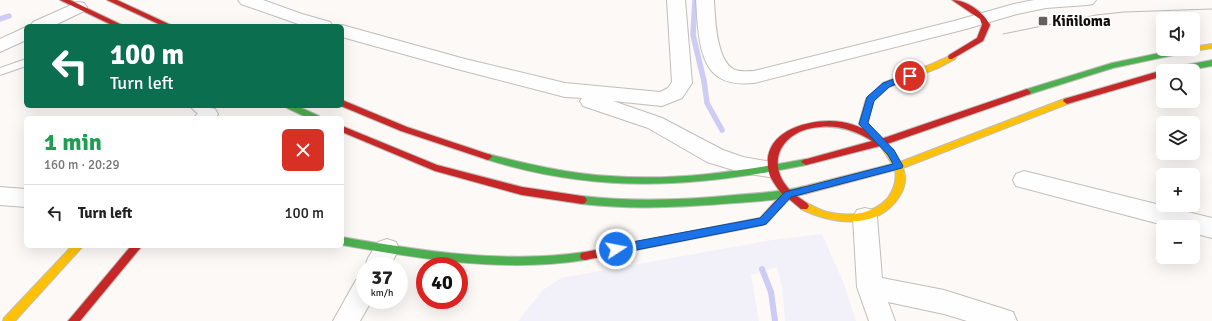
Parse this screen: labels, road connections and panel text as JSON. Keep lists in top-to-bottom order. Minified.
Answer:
{"places":{"transit":["Kiñiloma"]},"page":{"map_buttons":["+","−"],"turn":["100 m","Turn left"],"heading":["1 min","160 m · 20:29"],"list":[{"name":"Turn left","value":"100 m"}],"speed":"37 km/h","limit":"40"}}
